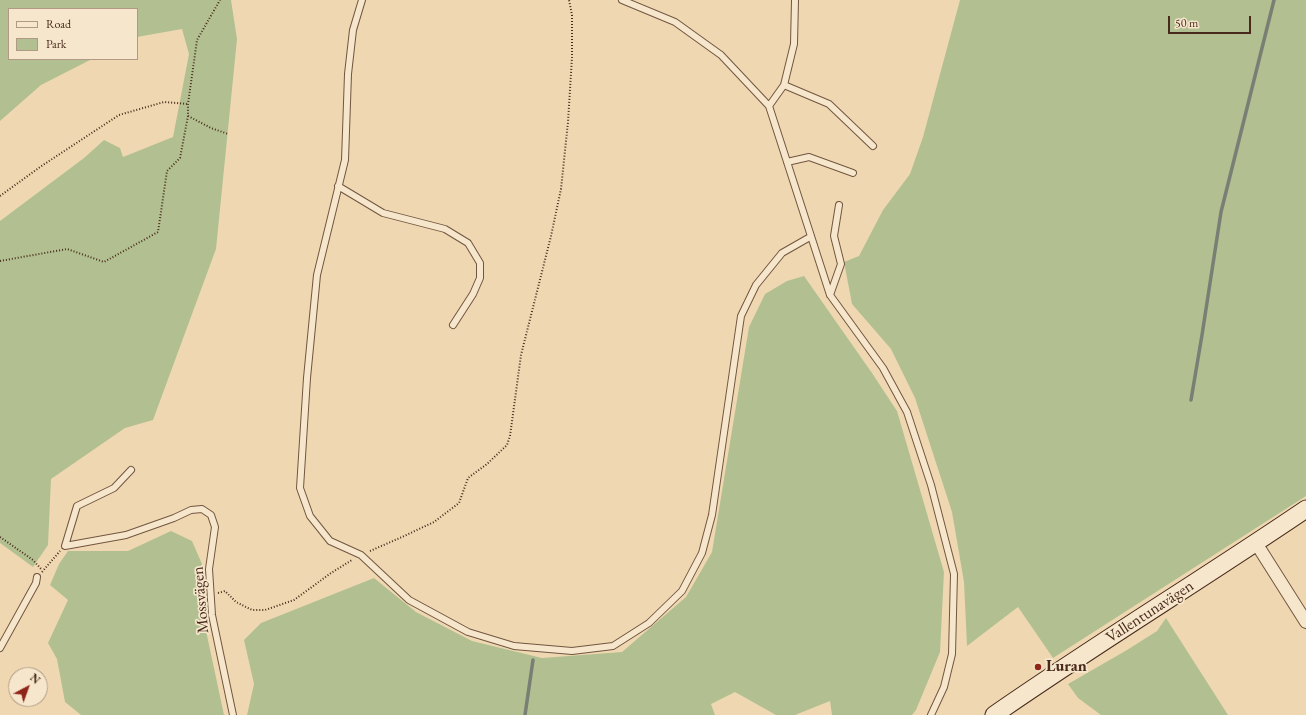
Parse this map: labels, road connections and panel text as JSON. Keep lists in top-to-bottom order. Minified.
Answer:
{"streets":{"main road":["Vallentunavägen"],"lane":["Mossvägen"]},"places":["Luran"],"legend":["Road","Park"],"scale_bar":"50 m","north":"top right"}
